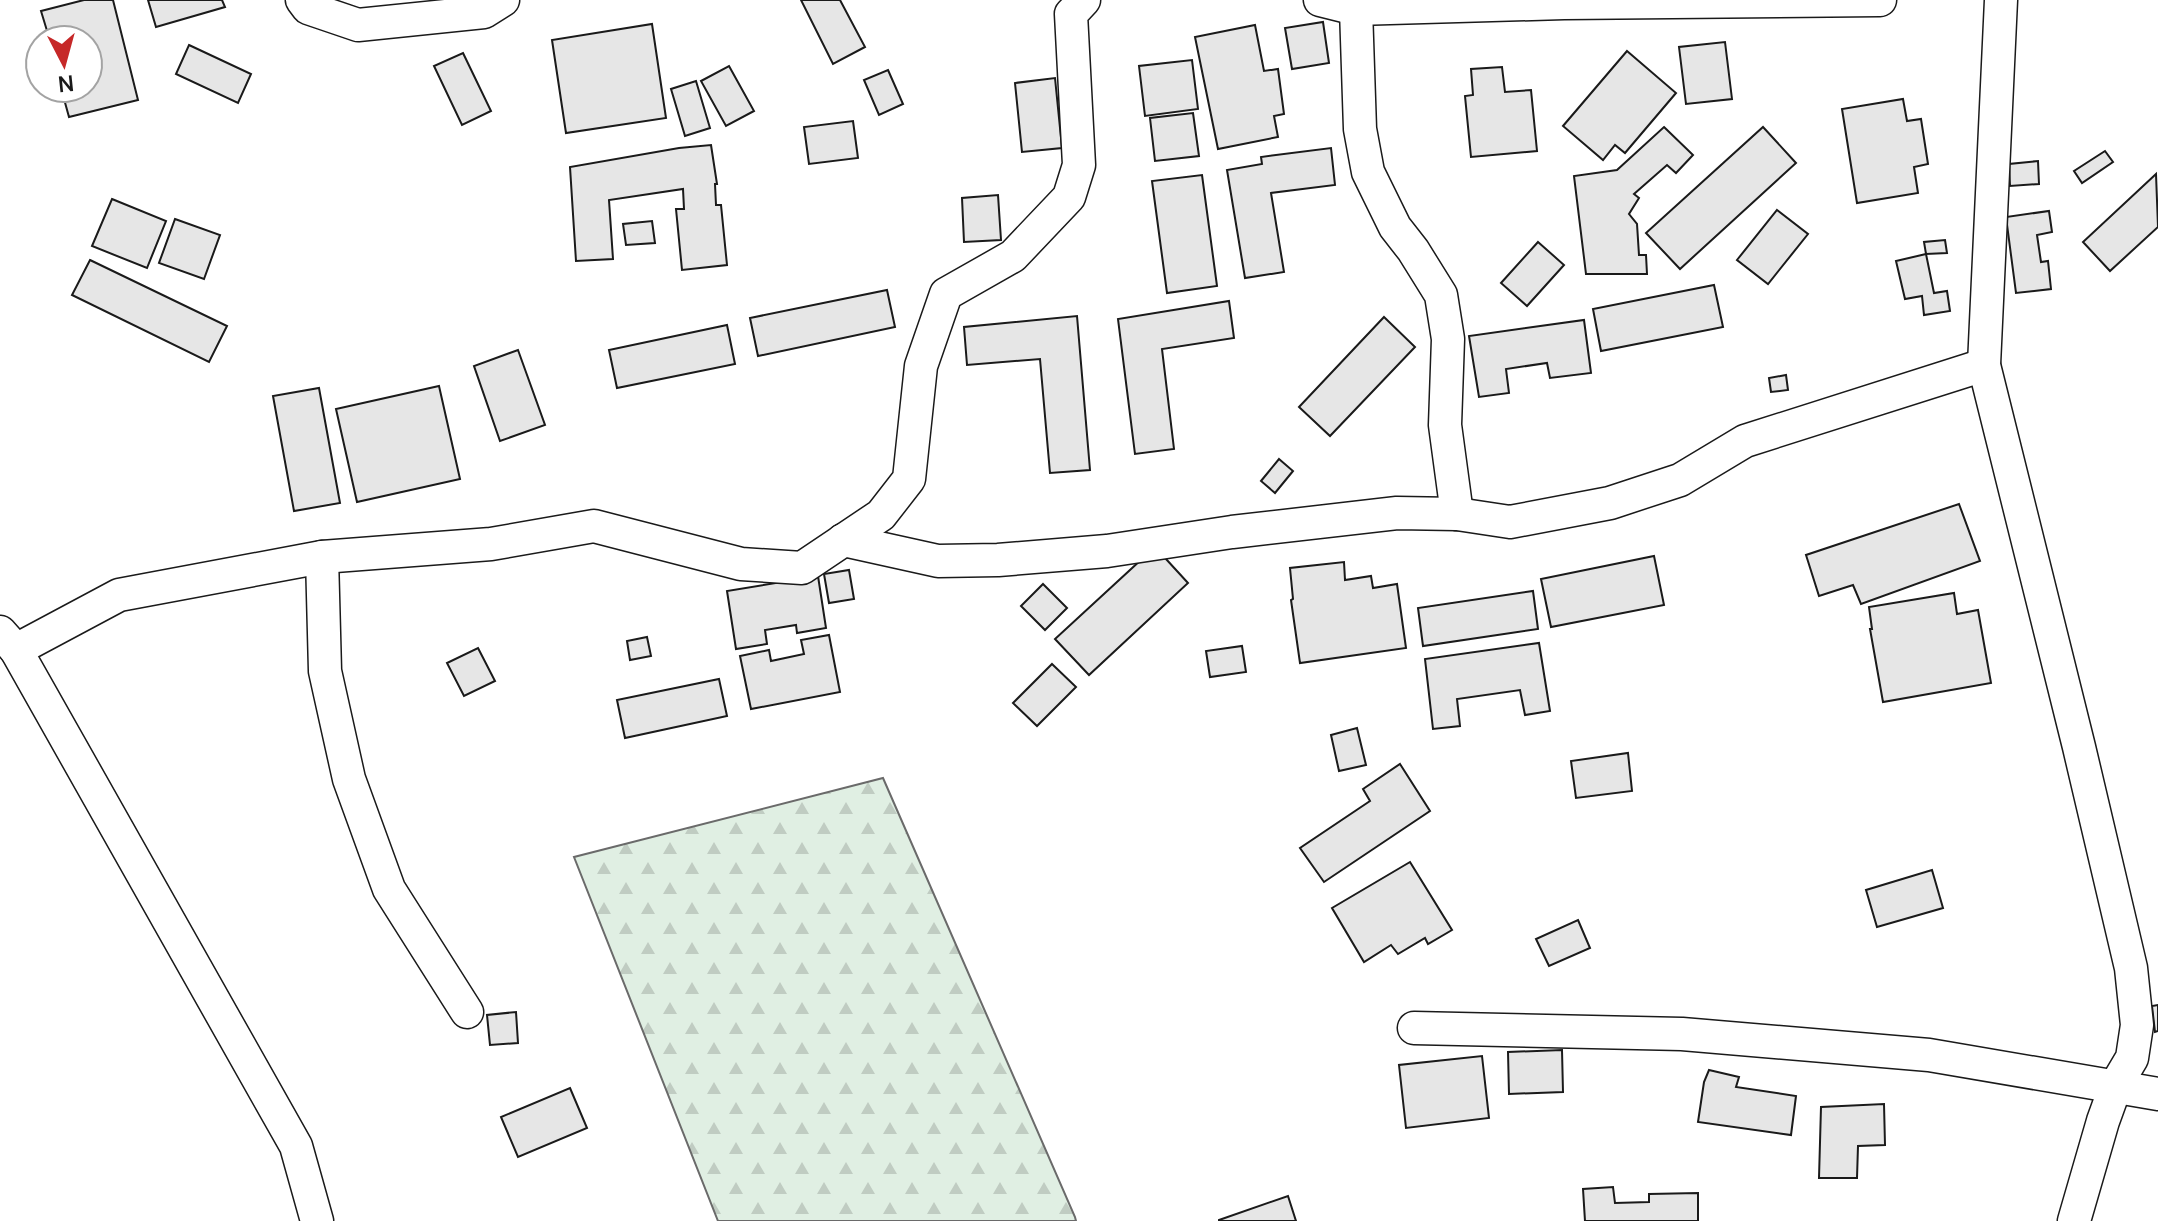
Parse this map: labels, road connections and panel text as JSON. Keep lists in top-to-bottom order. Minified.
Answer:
{"north":"bottom"}
